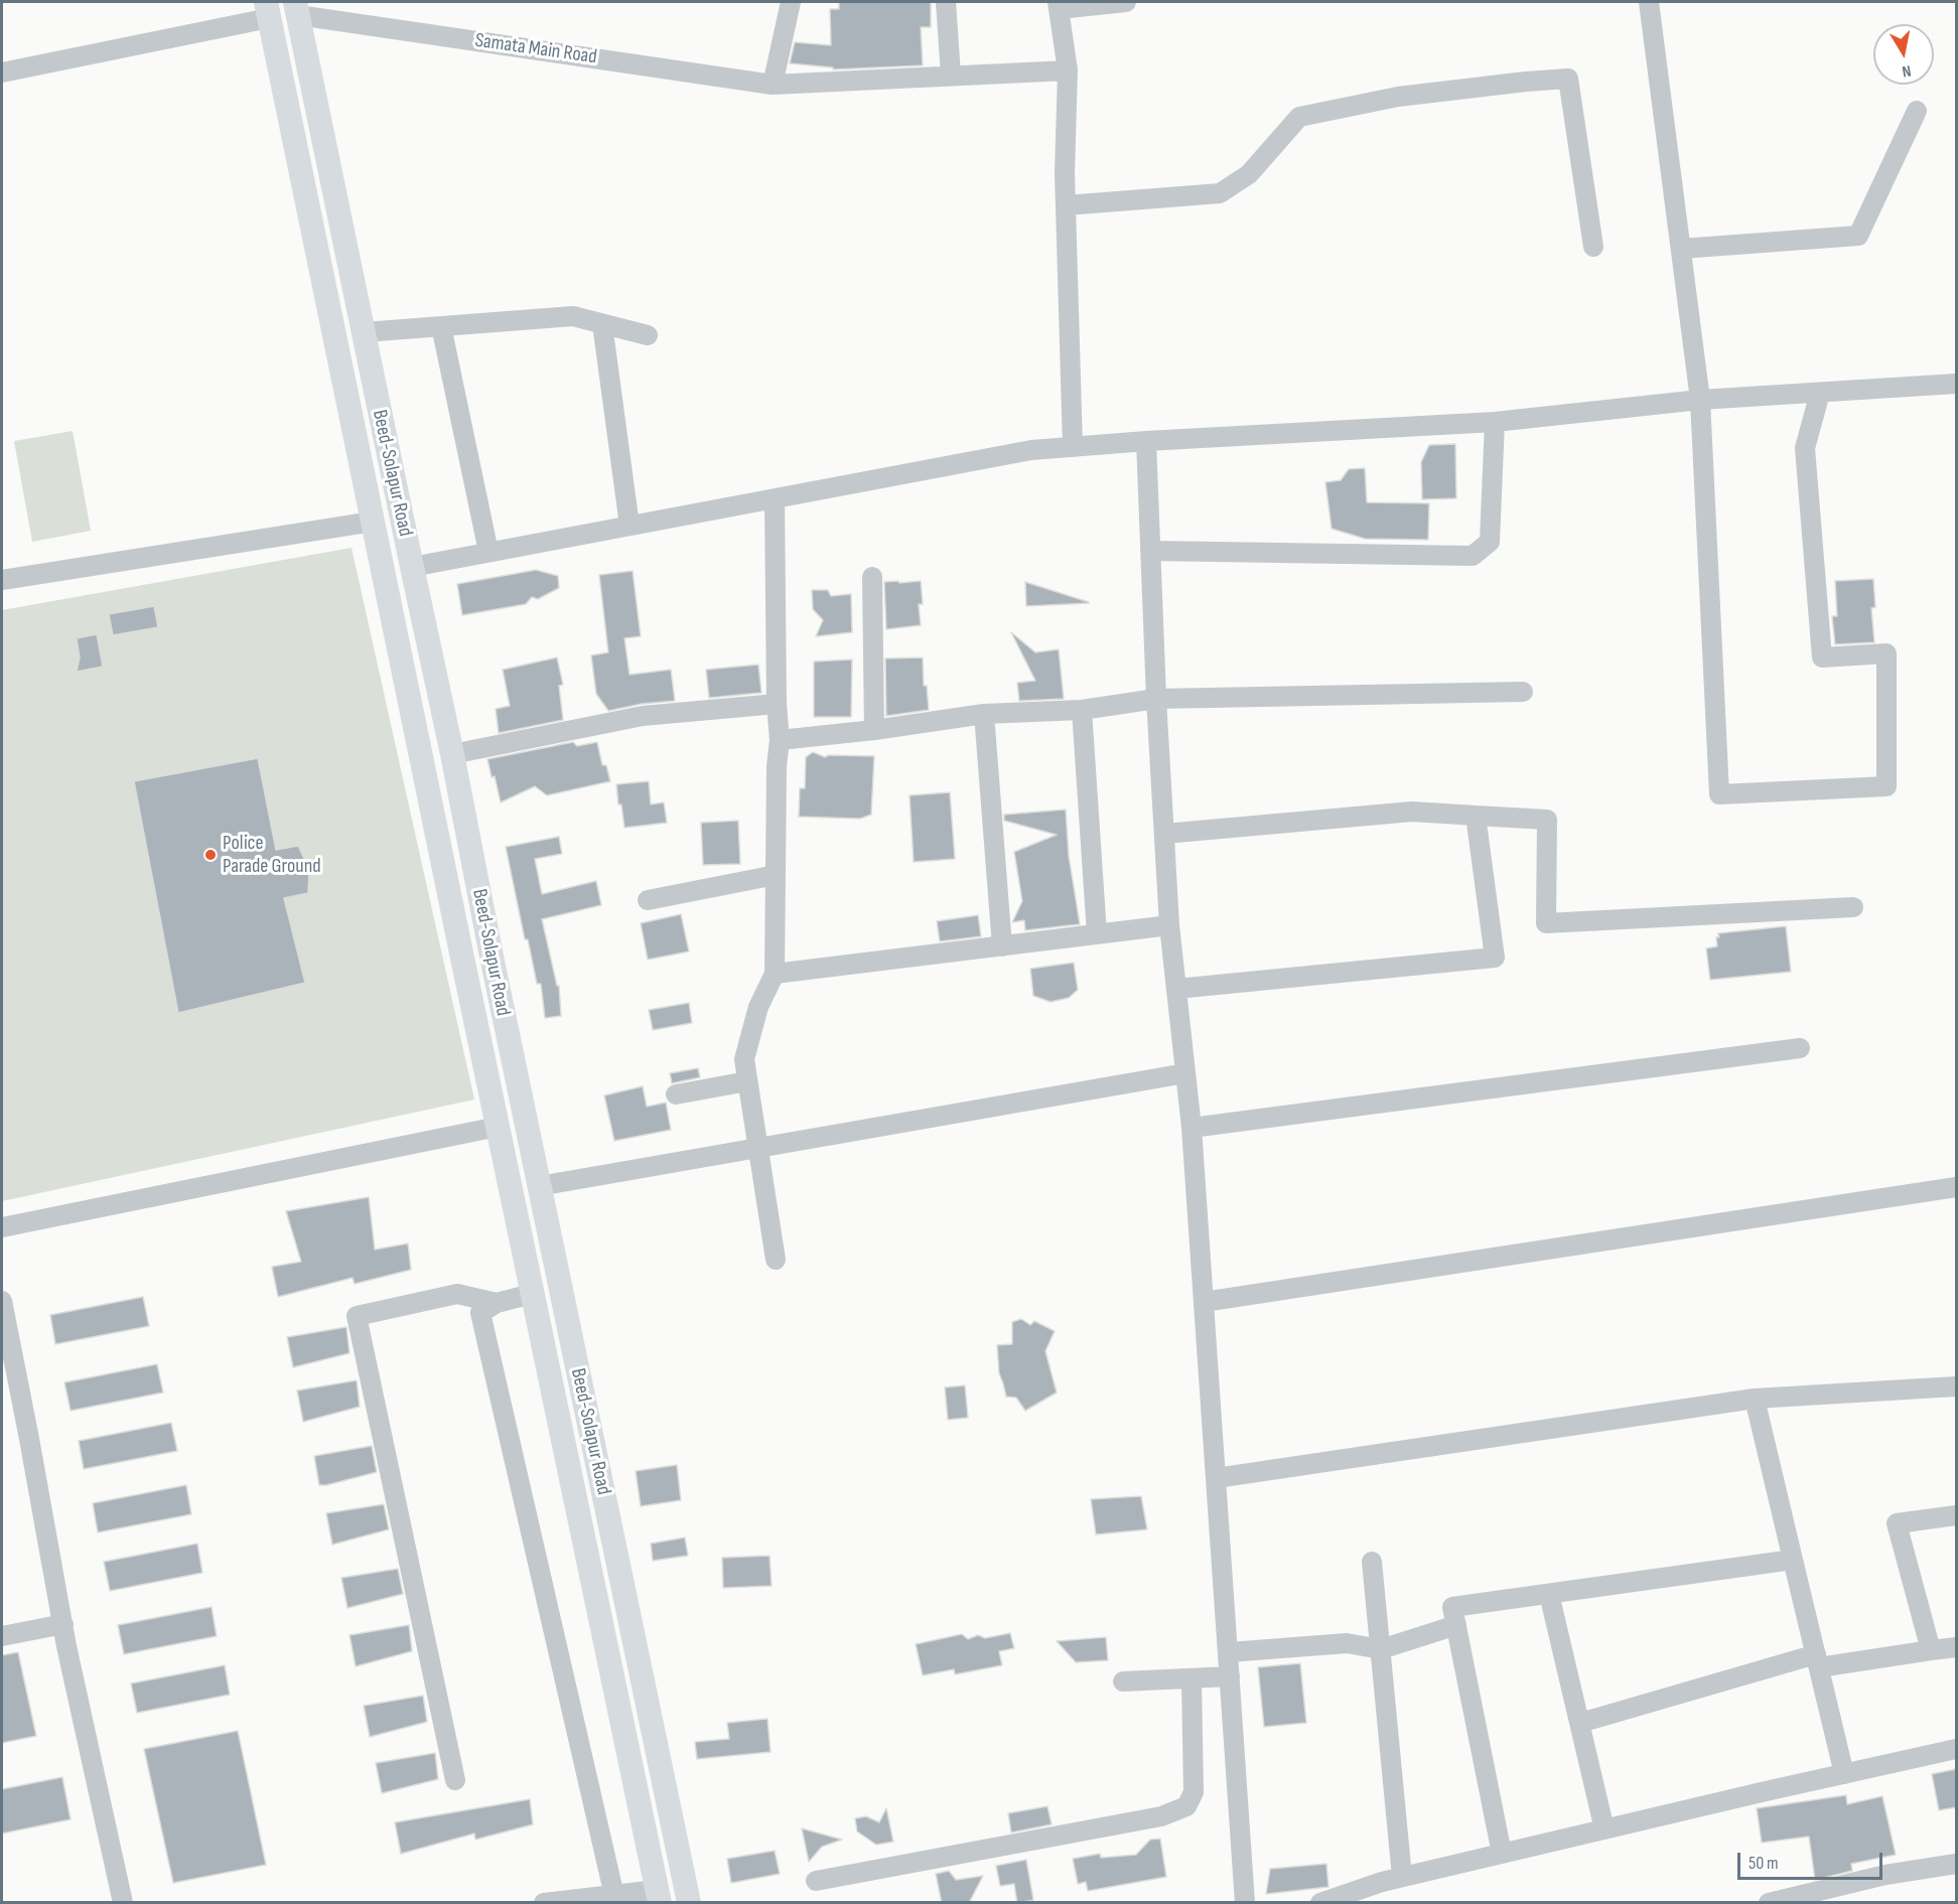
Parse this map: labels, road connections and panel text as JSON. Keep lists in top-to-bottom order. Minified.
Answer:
{"streets":{"main road":["Beed-Solapur Road"],"street":["Samata Main Road"]},"crossings":[["Samata Main Road","Beed-Solapur Road"]],"places":["Police Parade Ground"],"scale_bar":"50 m","north":"bottom"}
